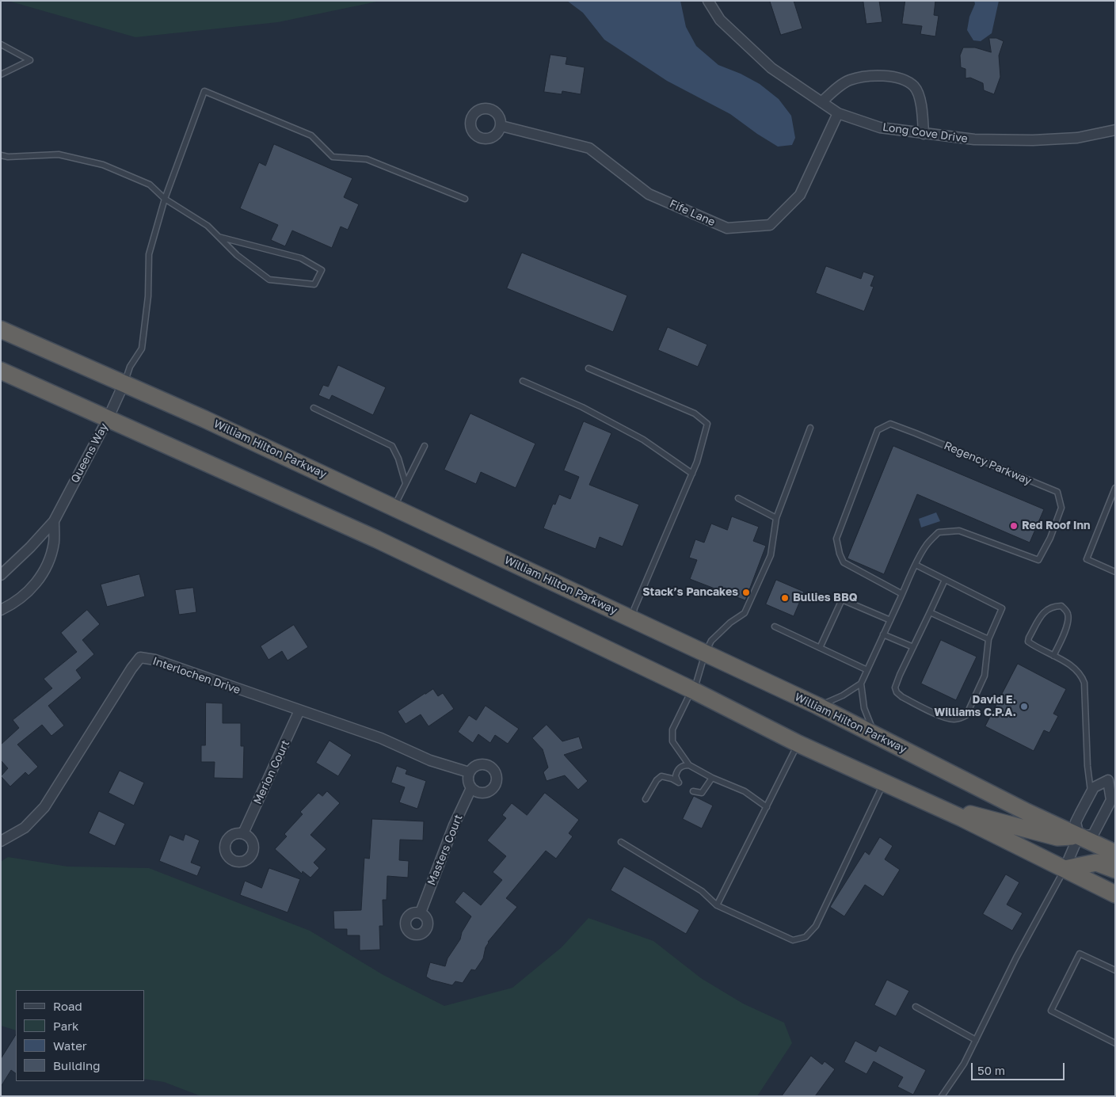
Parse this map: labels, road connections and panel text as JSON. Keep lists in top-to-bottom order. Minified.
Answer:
{"streets":{"highway":["William Hilton Parkway"],"street":["Long Cove Drive","Fife Lane","Queens Way","Interlochen Drive","Merion Court","Masters Court"],"lane":["Regency Parkway"]},"crossings":[["Long Cove Drive","Fife Lane"],["William Hilton Parkway","Queens Way"],["Interlochen Drive","Merion Court"],["Interlochen Drive","Masters Court"]],"places":["Red Roof Inn","Stack’s Pancakes","Bullies BBQ","David E. Williams C.P.A."],"legend":["Road","Park","Water","Building"],"scale_bar":"50 m"}
